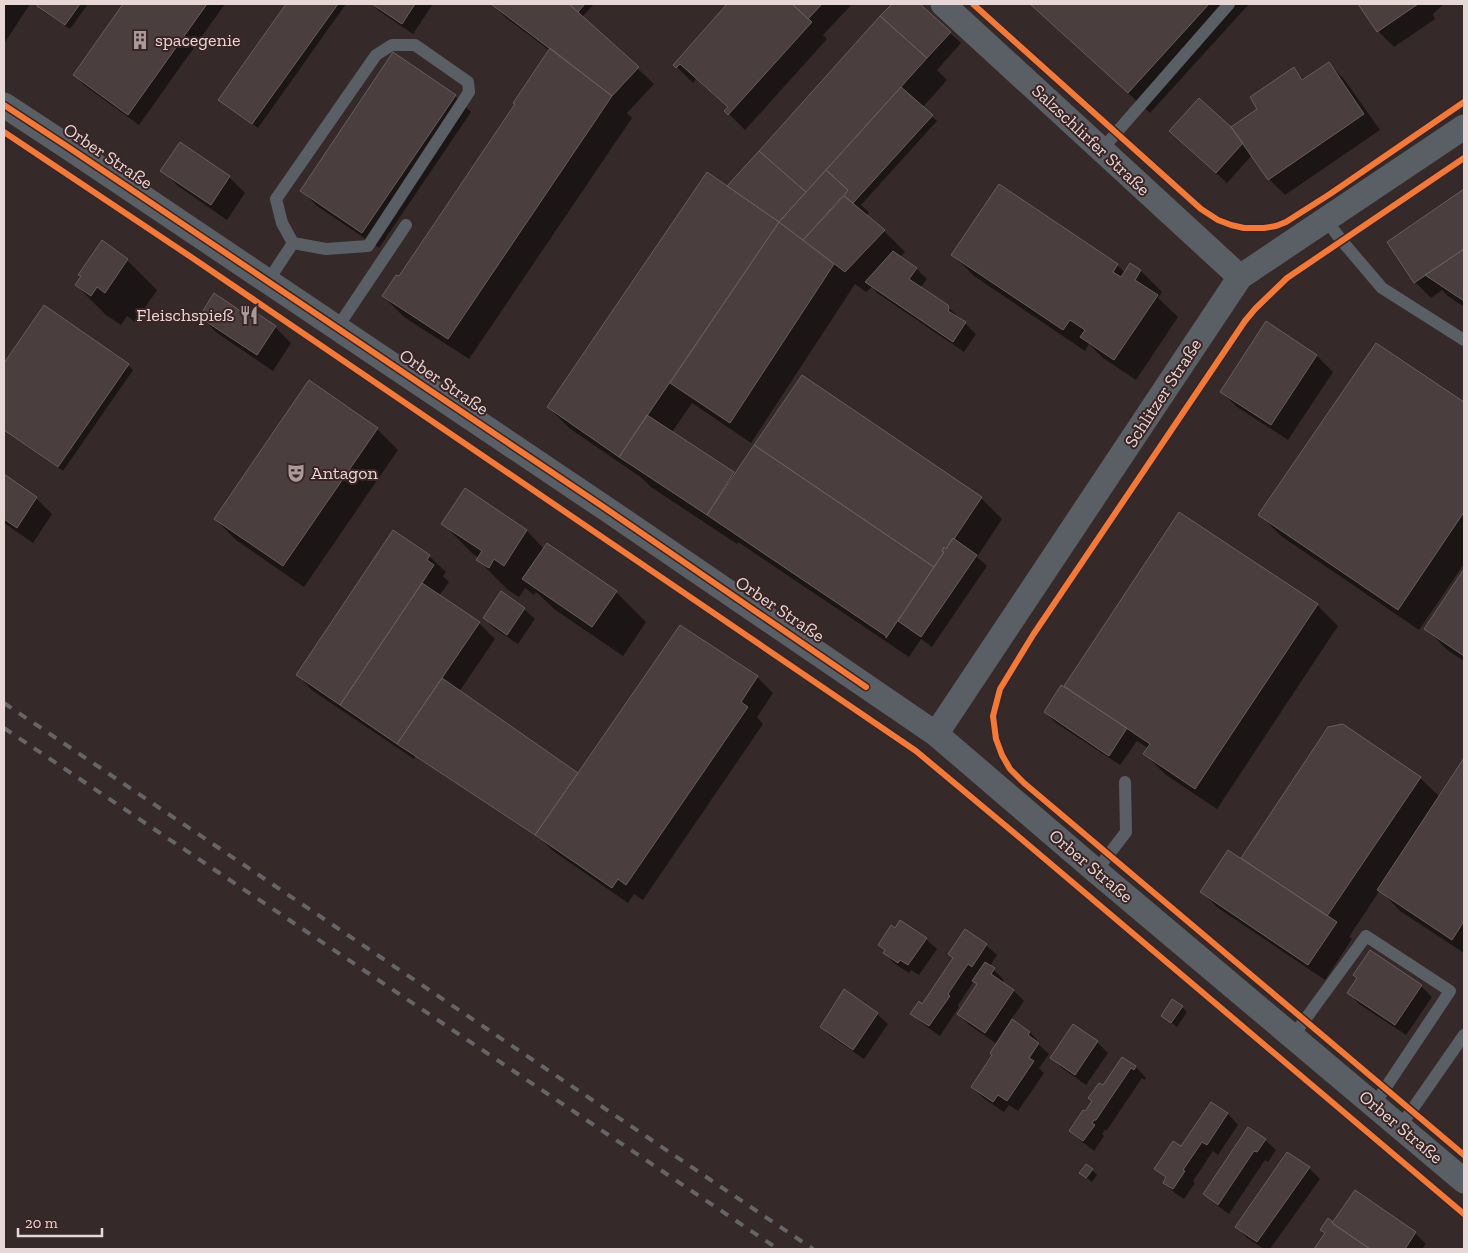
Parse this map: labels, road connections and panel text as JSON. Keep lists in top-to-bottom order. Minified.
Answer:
{"streets":{"street":["Salzschlirfer Straße","Orber Straße","Schlitzer Straße"]},"crossings":[["Salzschlirfer Straße","Schlitzer Straße"],["Orber Straße","Schlitzer Straße"]],"places":{"building":["spacegenie"],"restaurant":["Fleischspieß"],"theatre":["Antagon"]},"scale_bar":"20 m"}
